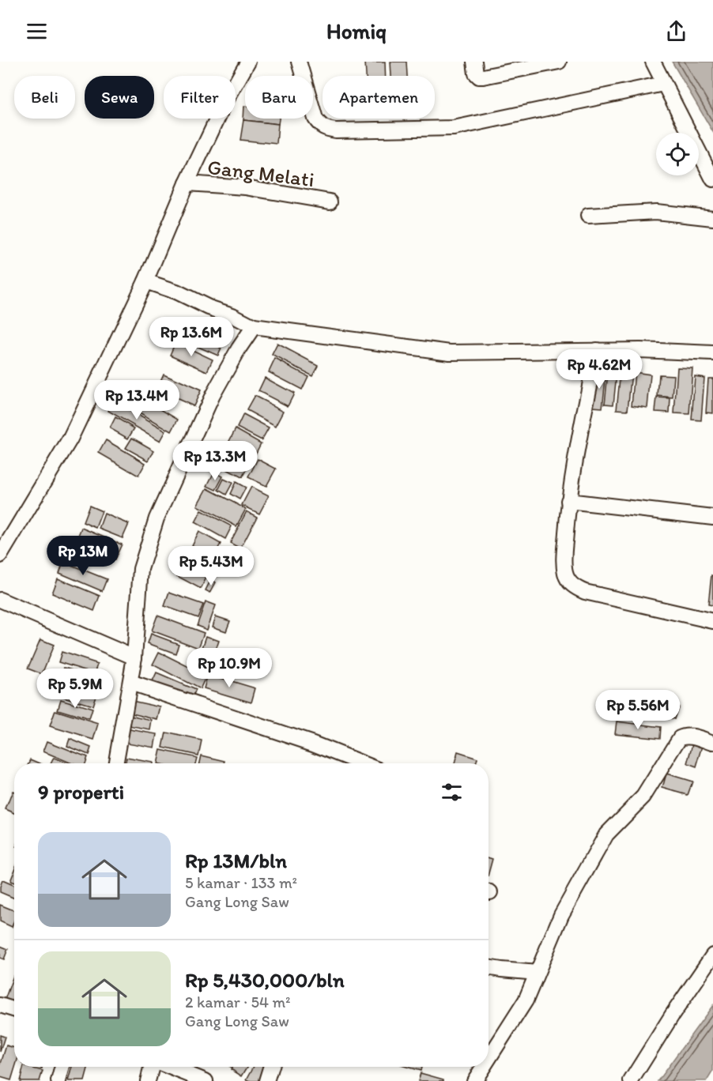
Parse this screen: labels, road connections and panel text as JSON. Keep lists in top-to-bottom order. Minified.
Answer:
{"streets":{"street":["Gang Melati"]},"page":{"header":"Homiq","chip":["Beli","Sewa","Filter","Baru","Apartemen"],"price":["Rp 13.6M","Rp 4.62M","Rp 13.4M","Rp 13.3M","Rp 13M","Rp 5.43M","Rp 10.9M","Rp 5.9M","Rp 5.56M"],"heading":"9 properti","list":[{"name":"Rp 13M/bln","note":"5 kamar · 133 m² · Gang Long Saw"},{"name":"Rp 5,430,000/bln","note":"2 kamar · 54 m² · Gang Long Saw"}]}}
